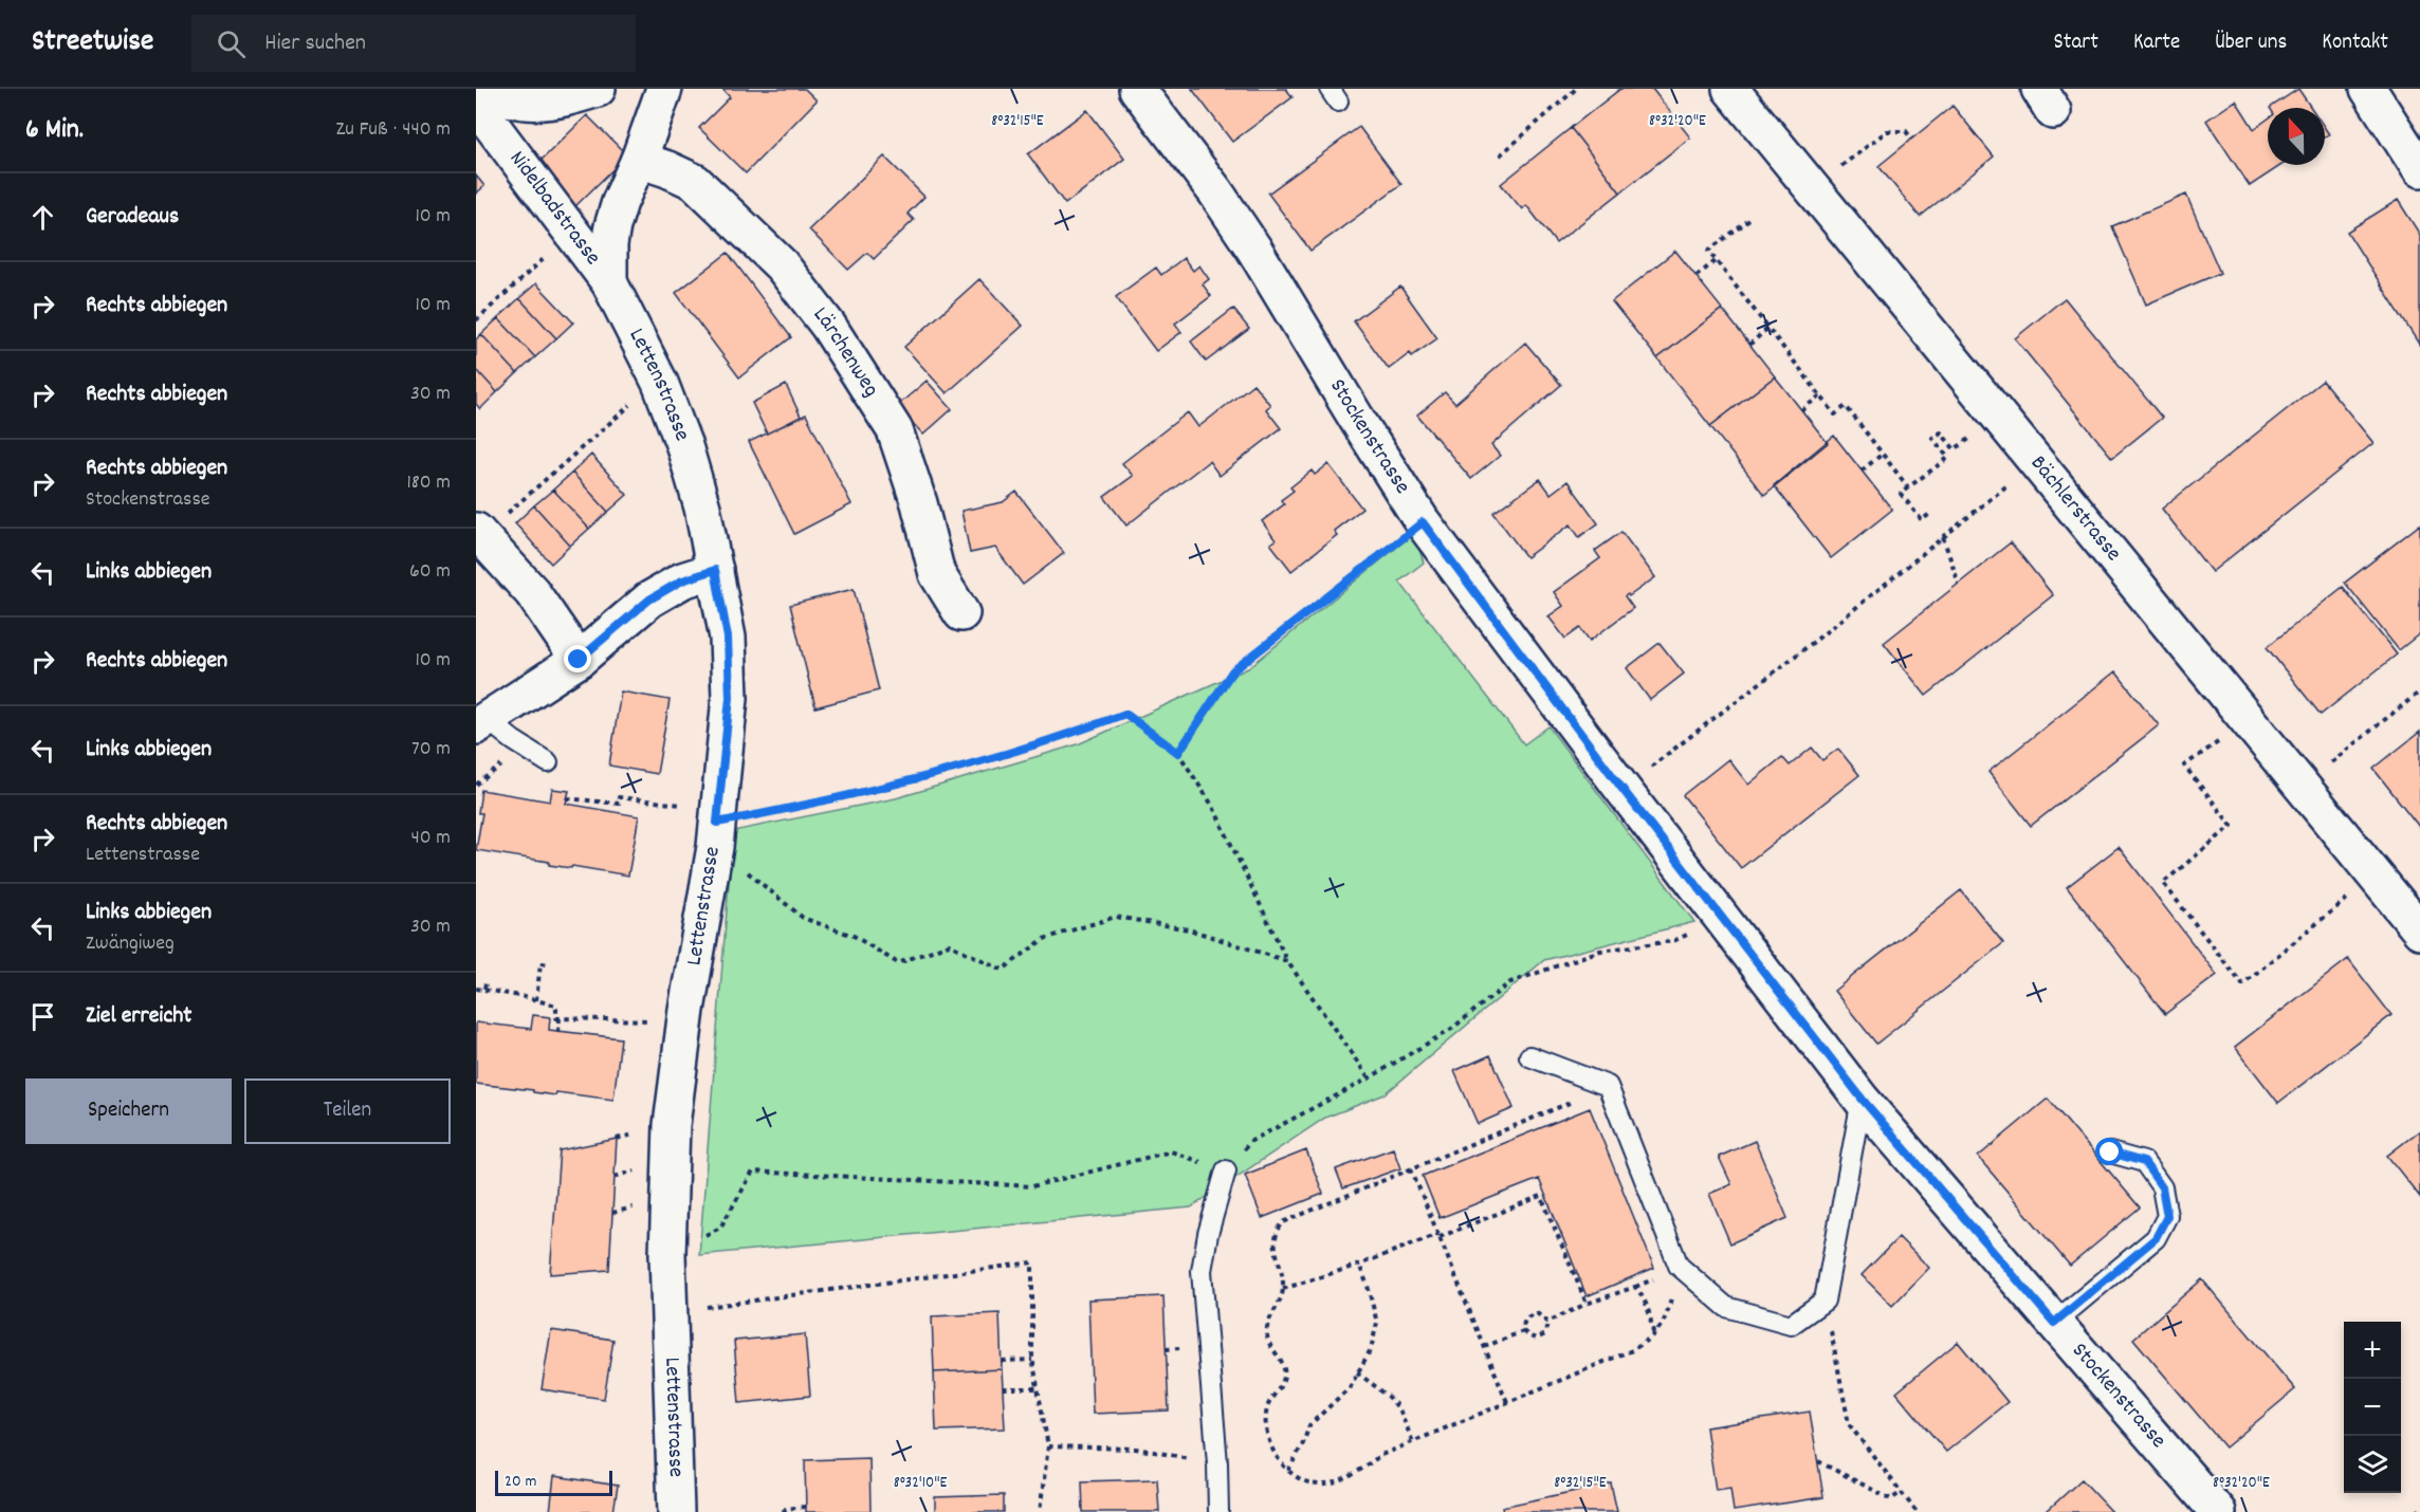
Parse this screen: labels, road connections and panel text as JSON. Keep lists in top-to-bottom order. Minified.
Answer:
{"streets":{"street":["Nidelbadstrasse","Lärchenweg","Lettenstrasse","Stockenstrasse","Bächlerstrasse"]},"crossings":[["Nidelbadstrasse","Lettenstrasse"]],"scale_bar":"20 m","north":"top","page":{"header":"Streetwise","search":"Hier suchen","nav":["Start","Karte","Über uns","Kontakt"],"heading":["6 Min.","Zu Fuß · 440 m"],"list":[["Geradeaus","10 m"],["Rechts abbiegen","10 m"],["Rechts abbiegen","30 m"],["Rechts abbiegen","Stockenstrasse","180 m"],["Links abbiegen","60 m"],["Rechts abbiegen","10 m"],["Links abbiegen","70 m"],["Rechts abbiegen","Lettenstrasse","40 m"],["Links abbiegen","Zwängiweg","30 m"],"Ziel erreicht"],"buttons":["Speichern","Teilen"],"map_buttons":["+","−"],"scale":"20 m"},"coordinates":["8°32'15\"E","8°32'20\"E","8°32'10\"E"]}
